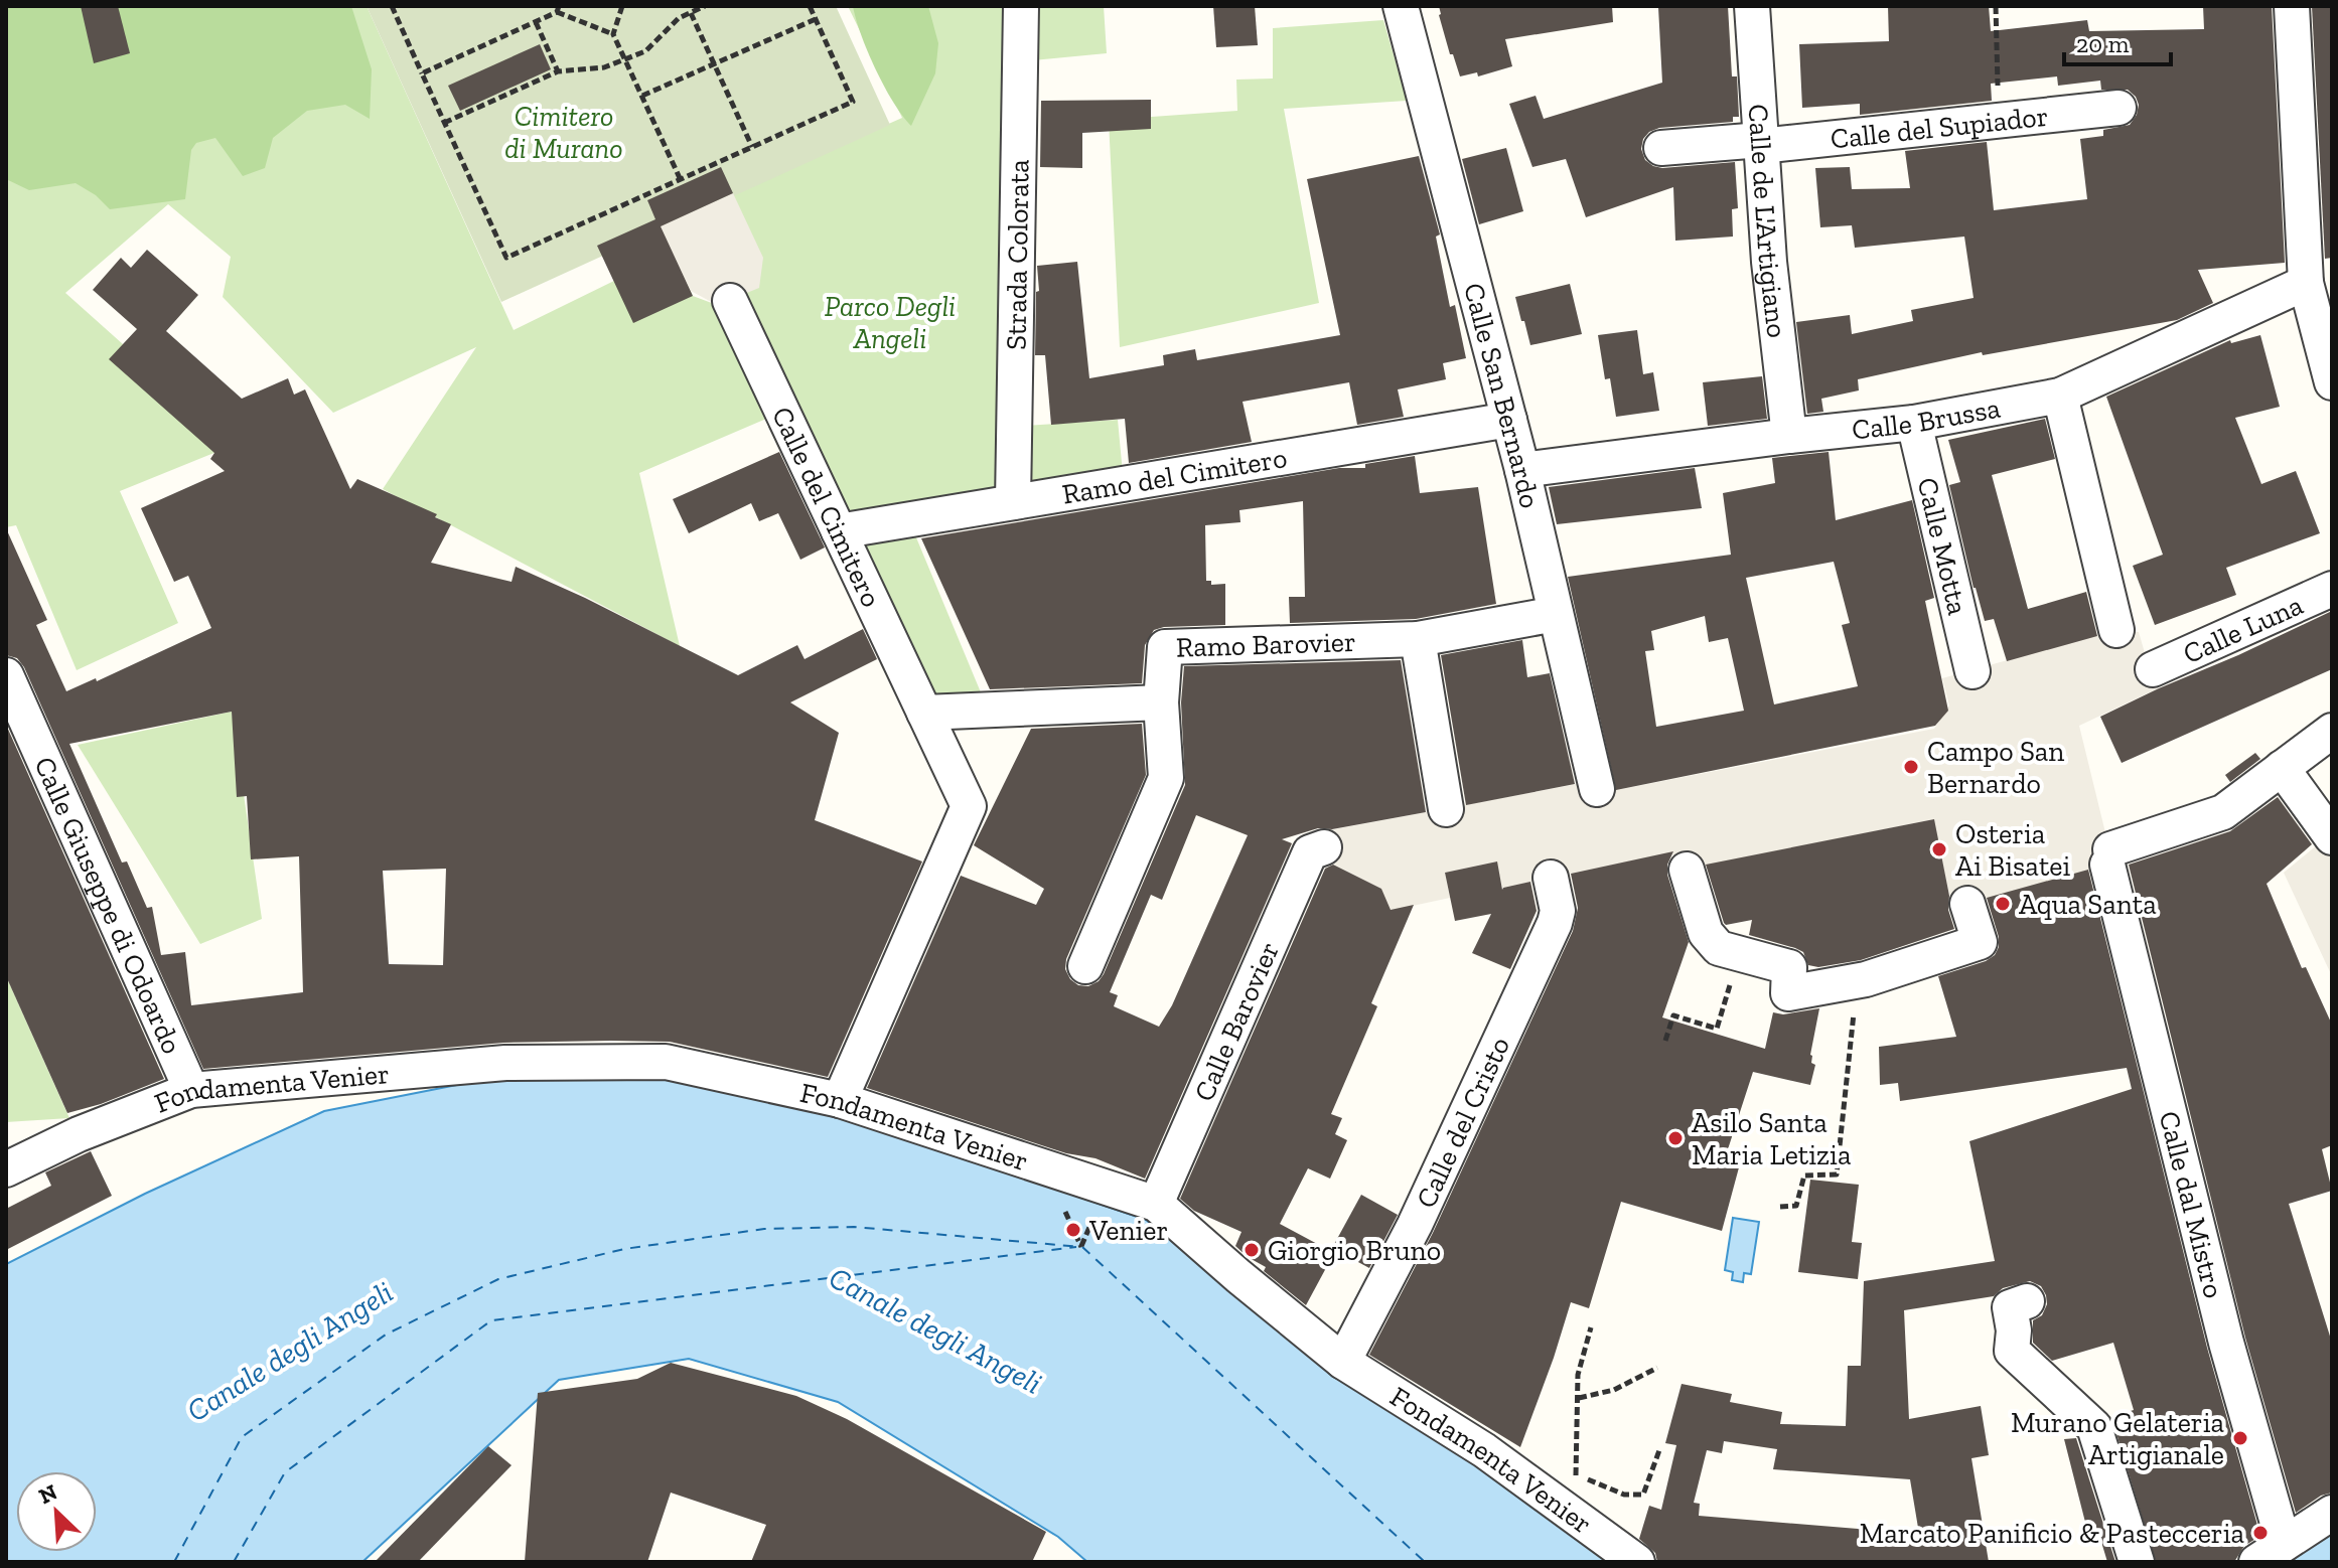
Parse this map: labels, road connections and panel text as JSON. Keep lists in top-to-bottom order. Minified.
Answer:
{"streets":{"street":["Calle del Supiador","Calle de L'Artigiano","Strada Colorata","Calle San Bernardo","Calle Brussa","Ramo del Cimitero","Calle del Cimitero","Calle Motta","Calle Luna","Ramo Barovier","Calle Giuseppe di Odoardo","Calle Barovier","Fondamenta Venier","Calle del Cristo","Calle dal Mistro"]},"crossings":[["Calle del Supiador","Calle de L'Artigiano"],["Calle de L'Artigiano","Calle Brussa"],["Strada Colorata","Ramo del Cimitero"],["Calle San Bernardo","Calle Brussa"],["Calle San Bernardo","Ramo del Cimitero"],["Calle San Bernardo","Ramo Barovier"],["Calle Brussa","Calle Motta"],["Ramo del Cimitero","Calle del Cimitero"],["Calle del Cimitero","Fondamenta Venier"],["Calle Giuseppe di Odoardo","Fondamenta Venier"],["Calle Barovier","Fondamenta Venier"],["Fondamenta Venier","Calle del Cristo"]],"water":["Canale degli Angeli"],"parks":["Cimitero di Murano","Parco Degli Angeli"],"places":["Campo San Bernardo","Osteria Ai Bisatei","Aqua Santa","Asilo Santa Maria Letizia","Venier","Giorgio Bruno","Murano Gelateria Artigianale","Marcato Panificio & Pastecceria"],"scale_bar":"20 m","north":"top left"}
